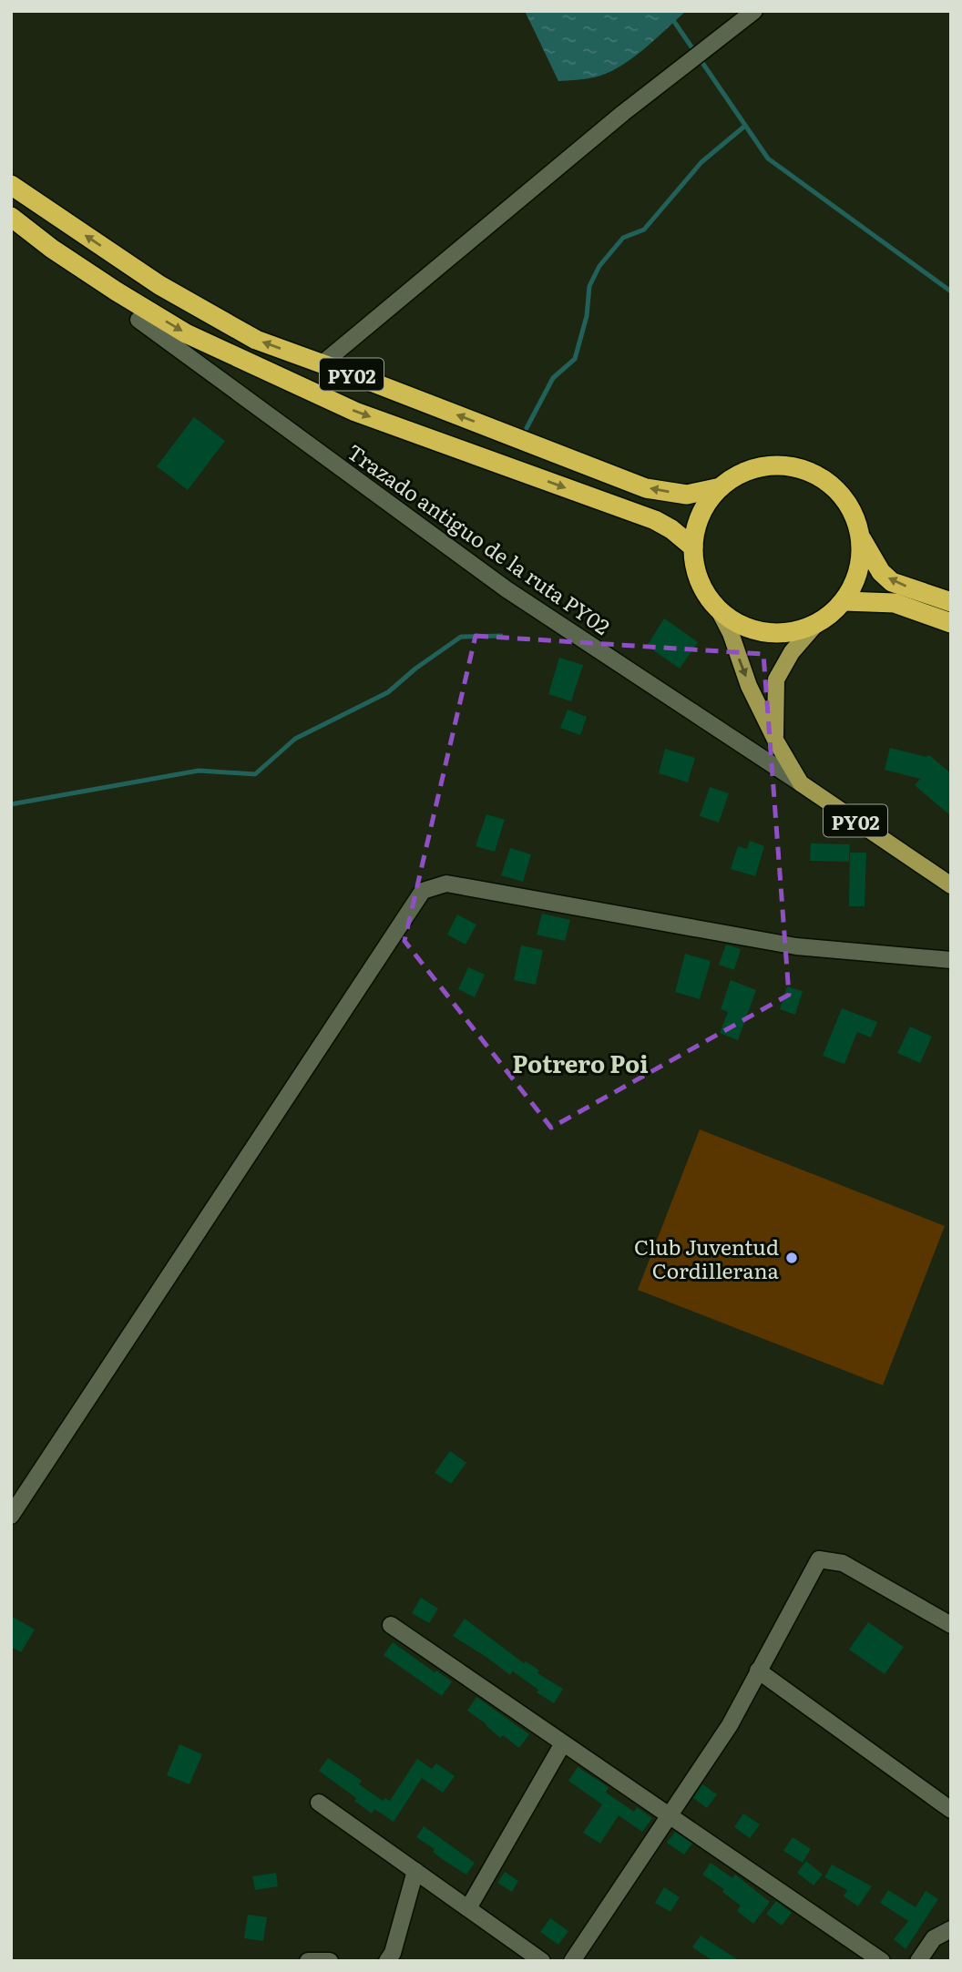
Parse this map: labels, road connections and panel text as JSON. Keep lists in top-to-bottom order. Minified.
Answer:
{"streets":{"highway":["PY02"],"street":["Trazado antiguo de la ruta PY02"]},"crossings":[["PY02","Trazado antiguo de la ruta PY02"]],"districts":["Potrero Poi"],"places":["Club Juventud Cordillerana"]}
